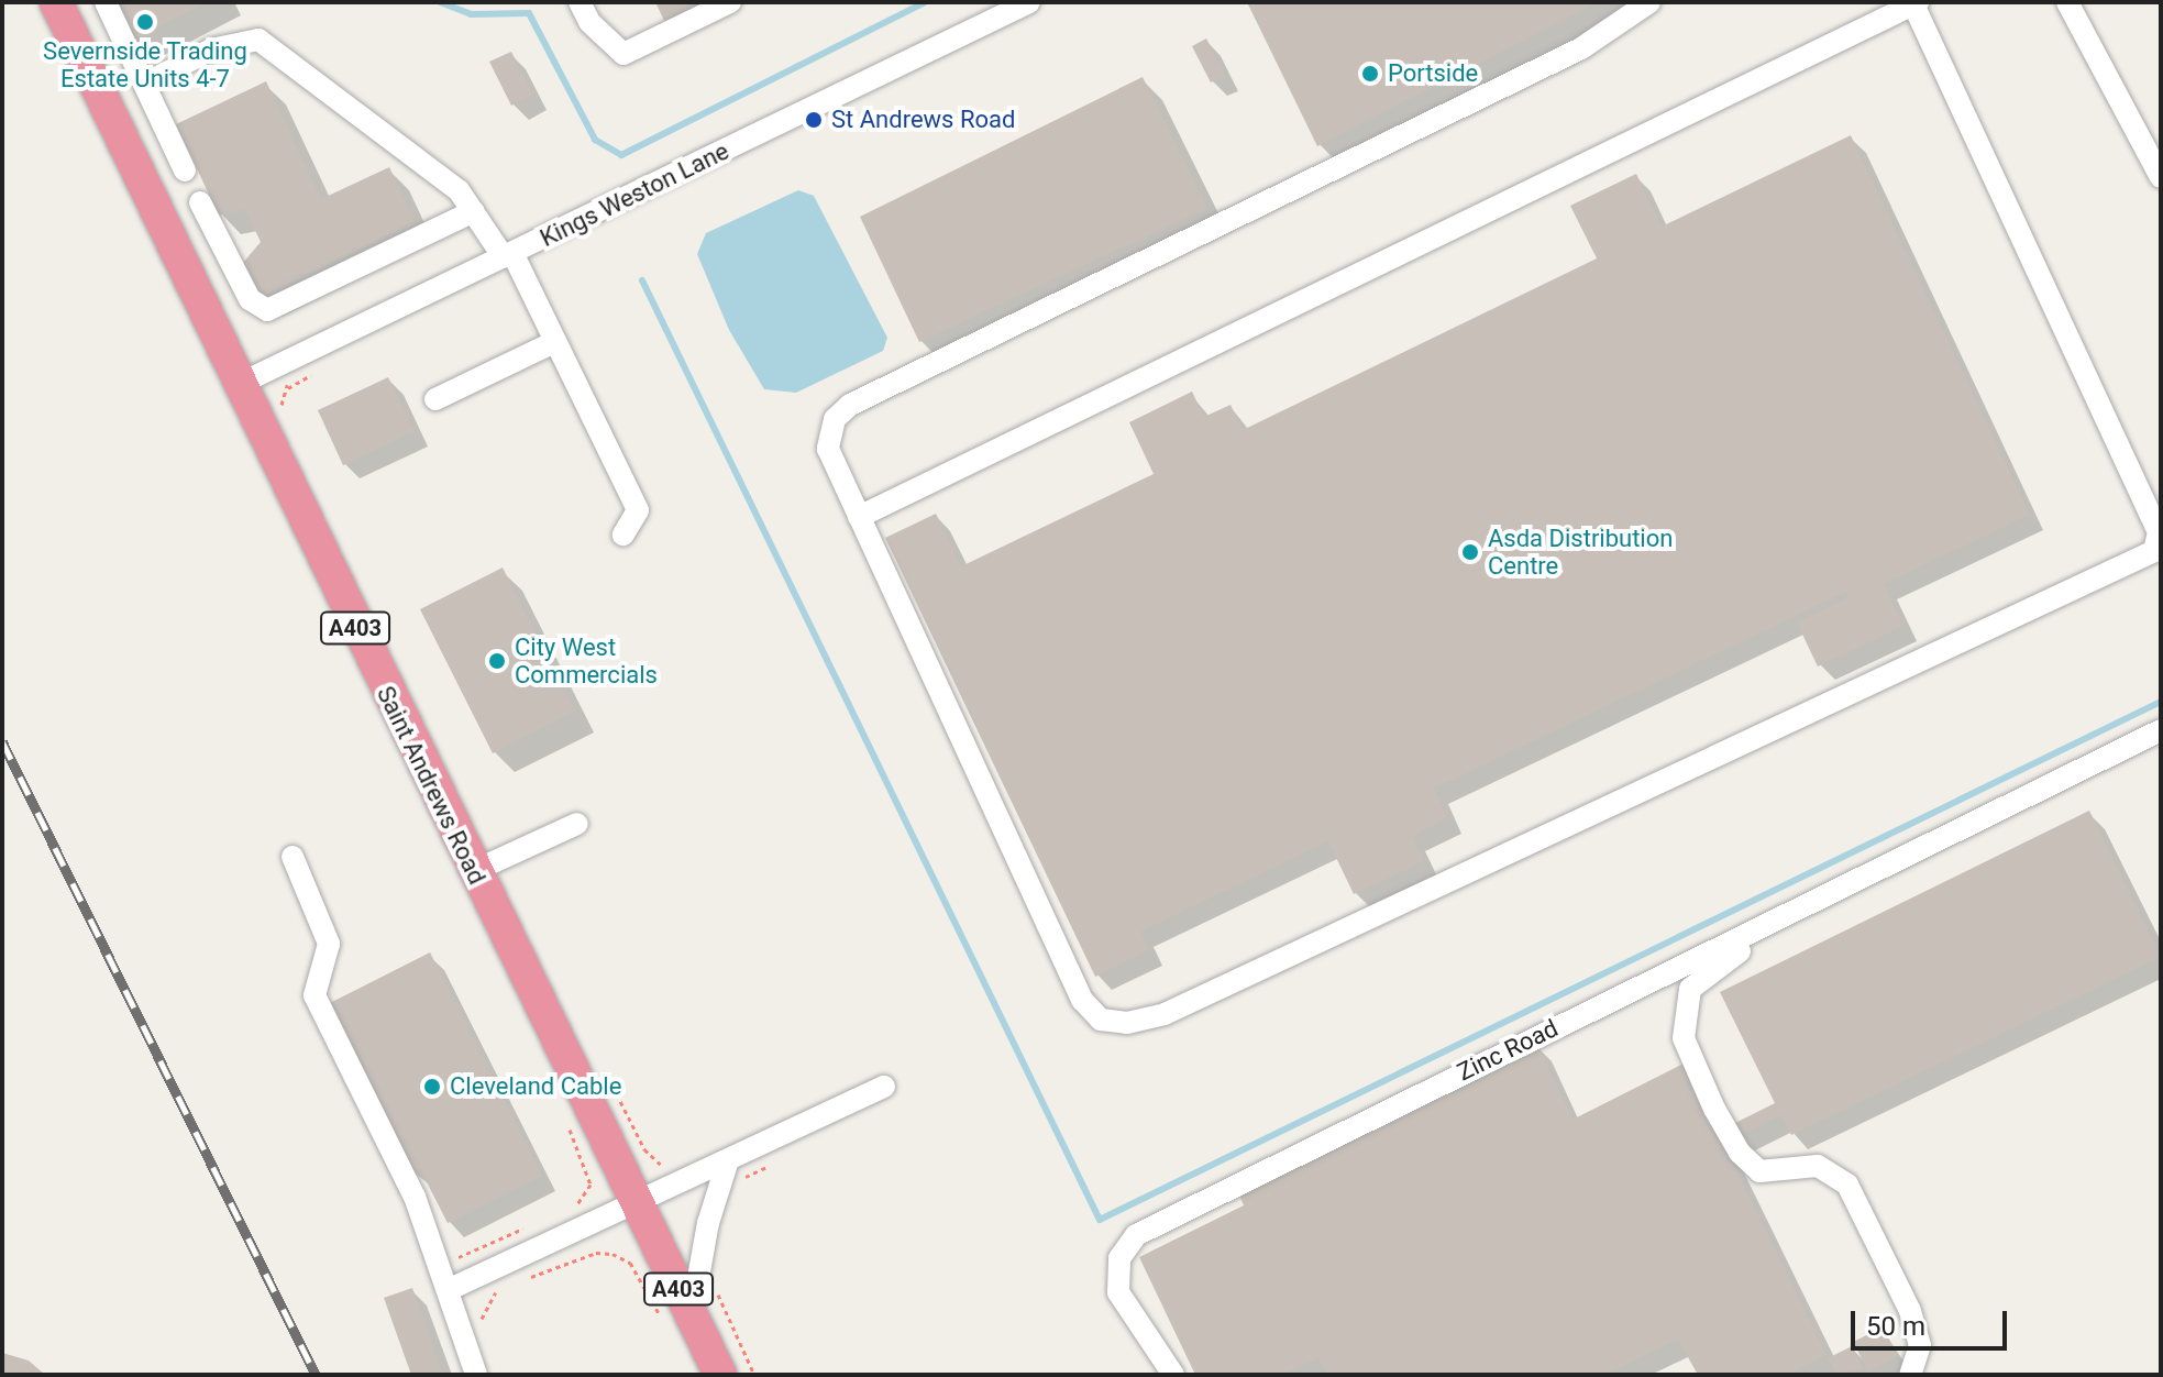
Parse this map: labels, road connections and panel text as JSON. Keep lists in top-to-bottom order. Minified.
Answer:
{"streets":{"highway":["A403","Saint Andrews Road"],"street":["Kings Weston Lane","Zinc Road"]},"crossings":[["Kings Weston Lane","Saint Andrews Road"]],"places":["Severnside Trading Estate Units 4-7","Portside","St Andrews Road","Asda Distribution Centre","City West Commercials","Cleveland Cable"],"scale_bar":"50 m"}
